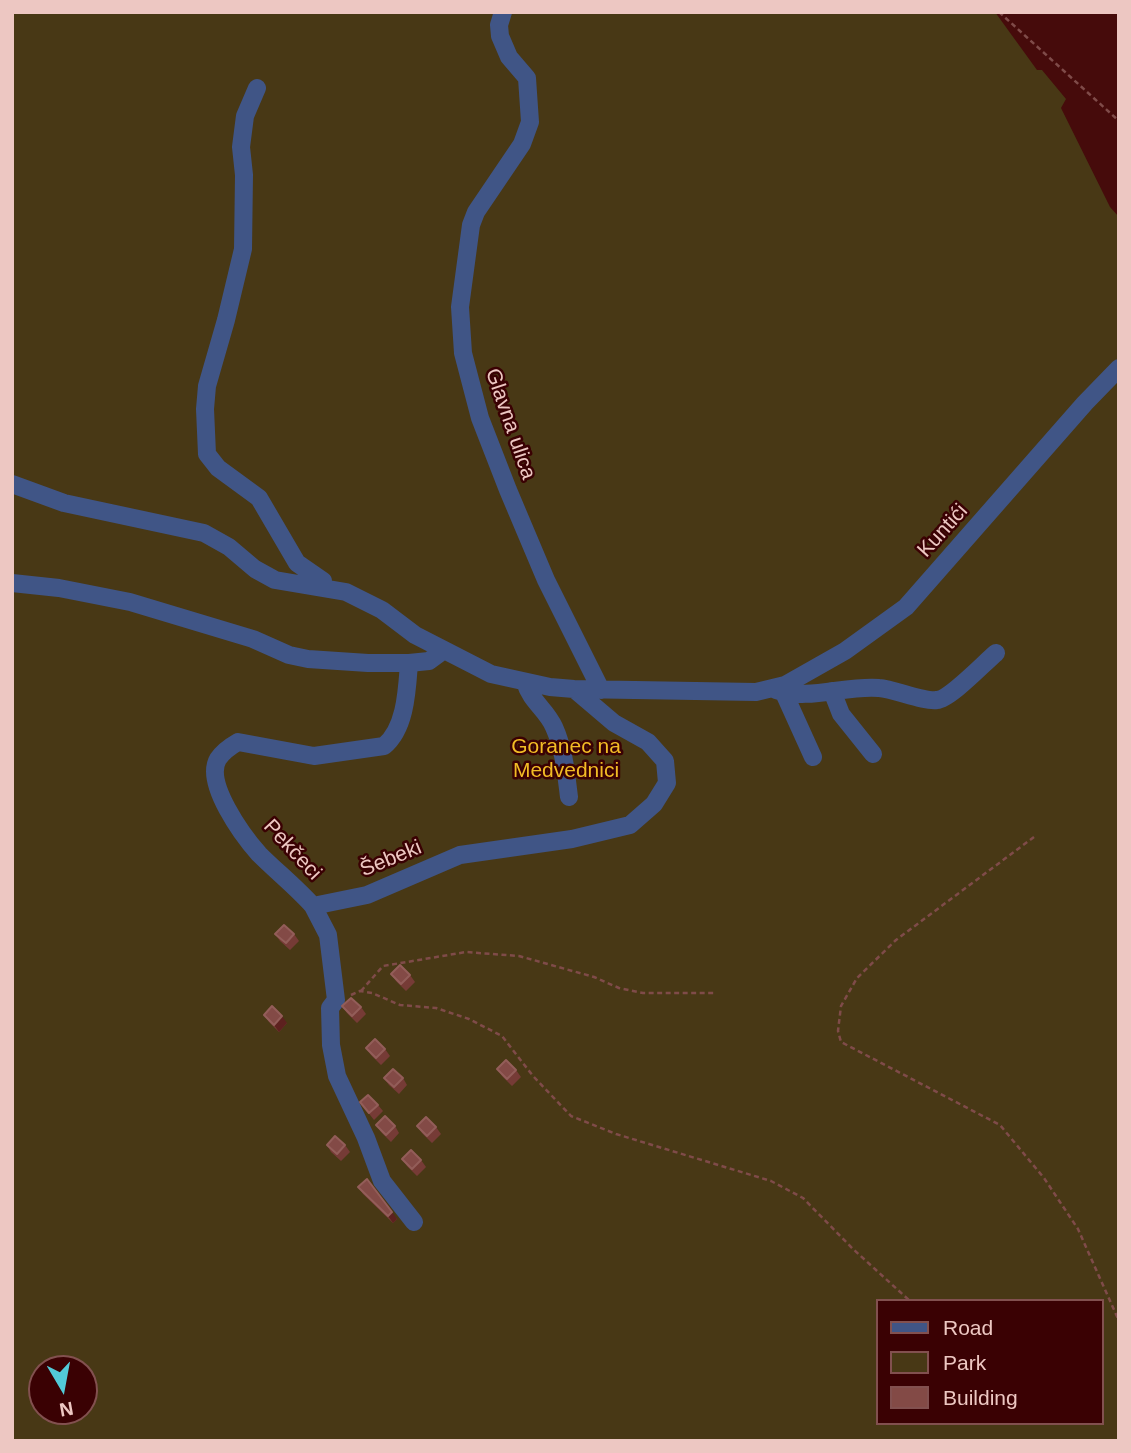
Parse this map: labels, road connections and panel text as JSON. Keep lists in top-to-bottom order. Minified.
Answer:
{"streets":{"street":["Glavna ulica","Kuntići","Pekčeci","Šebeki"]},"crossings":[["Glavna ulica","Kuntići"],["Kuntići","Šebeki"],["Pekčeci","Šebeki"]],"parks":["Goranec na Medvednici"],"legend":["Road","Park","Building"],"north":"bottom"}
